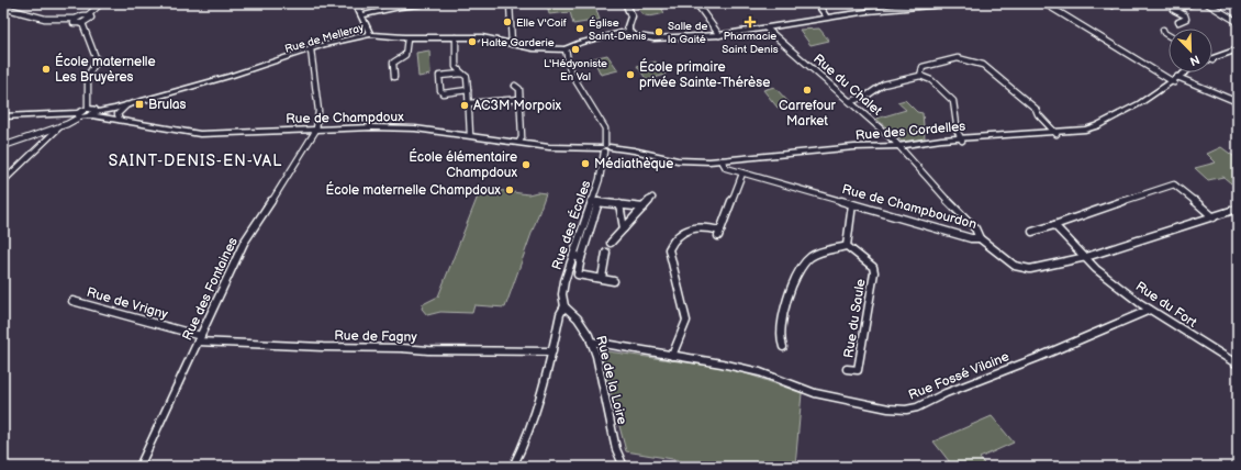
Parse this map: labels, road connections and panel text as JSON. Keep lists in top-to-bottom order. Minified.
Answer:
{"streets":{"street":["Rue de Melleray","Rue du Chalet","Rue de Champdoux","Rue des Cordelles","Rue de Champbourdon","Rue des Écoles","Rue des Fontaines","Rue de Vrigny","Rue du Fort","Rue du Saule","Rue de Fagny","Rue Fossé Vilaine","Rue de la Loire"]},"crossings":[["Rue de Melleray","Rue de Champdoux"],["Rue de Melleray","Rue des Écoles"],["Rue du Chalet","Rue des Cordelles"],["Rue du Chalet","Rue de Champbourdon"],["Rue de Champdoux","Rue des Cordelles"],["Rue de Champdoux","Rue des Écoles"],["Rue de Champdoux","Rue des Fontaines"],["Rue des Cordelles","Rue de Champbourdon"],["Rue des Cordelles","Rue des Écoles"],["Rue de Champbourdon","Rue du Fort"],["Rue des Écoles","Rue de Fagny"],["Rue des Écoles","Rue de la Loire"],["Rue des Fontaines","Rue de Vrigny"],["Rue des Fontaines","Rue de Fagny"],["Rue de Vrigny","Rue de Fagny"],["Rue du Fort","Rue Fossé Vilaine"],["Rue Fossé Vilaine","Rue de la Loire"]],"districts":["SAINT-DENIS-EN-VAL"],"places":{"other":["Elle V'Coif","Église Saint-Denis","Salle de la Gaité","Halte Garderie","L'Hédyoniste En Val","École maternelle Les Bruyères","École primaire privée Sainte-Thérèse","Carrefour Market","AC3M Morpoix","Médiathèque","École élémentaire Champdoux","École maternelle Champdoux"],"health":["Pharmacie Saint Denis"],"transit":["Brulas"]},"north":"bottom right"}
